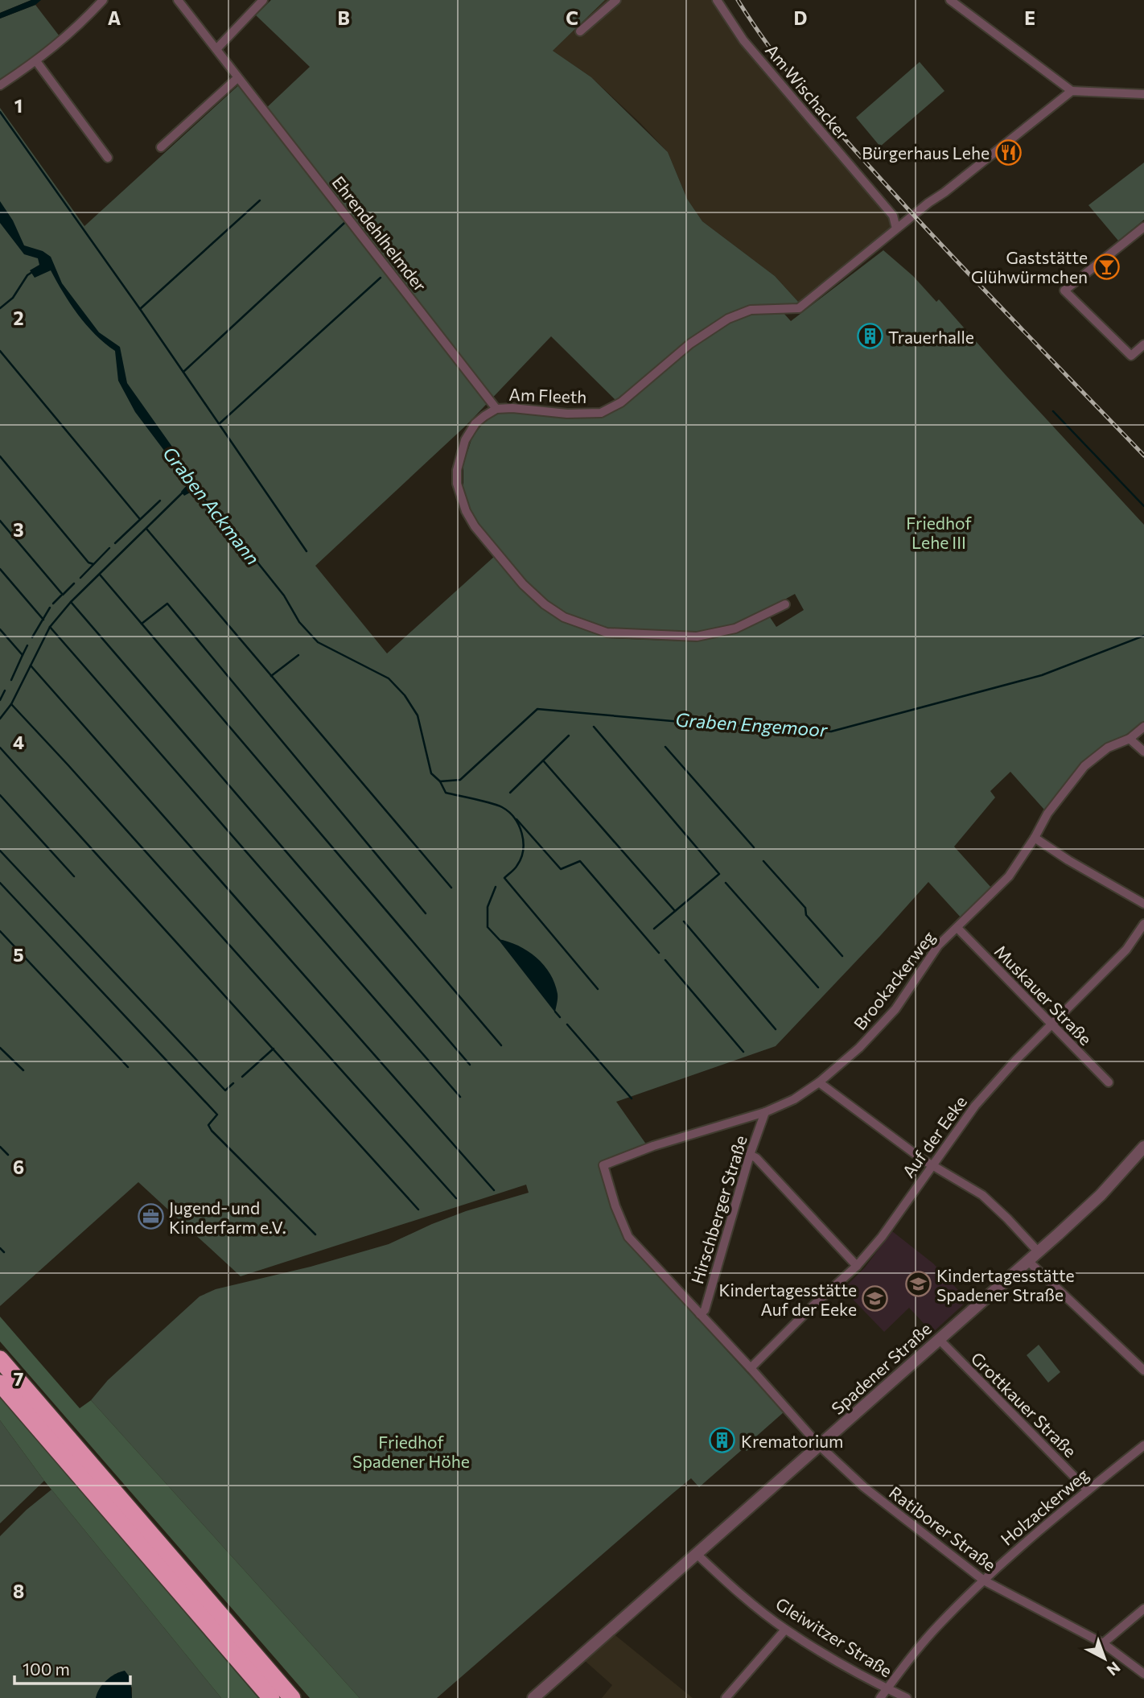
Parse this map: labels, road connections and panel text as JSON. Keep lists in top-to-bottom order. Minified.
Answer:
{"streets":{"street":["Am Wischacker","Ehrendehlhelmder","Am Fleeth","Brookackerweg","Muskauer Straße","Auf der Eeke","Hirschberger Straße","Spadener Straße","Grottkauer Straße","Holzackerweg","Ratiborer Straße","Gleiwitzer Straße"]},"crossings":[["Am Wischacker","Am Fleeth"],["Ehrendehlhelmder","Am Fleeth"],["Brookackerweg","Muskauer Straße"],["Brookackerweg","Hirschberger Straße"],["Brookackerweg","Ratiborer Straße"],["Muskauer Straße","Auf der Eeke"],["Auf der Eeke","Ratiborer Straße"],["Hirschberger Straße","Ratiborer Straße"],["Spadener Straße","Grottkauer Straße"],["Spadener Straße","Ratiborer Straße"],["Spadener Straße","Gleiwitzer Straße"],["Grottkauer Straße","Holzackerweg"],["Holzackerweg","Ratiborer Straße"],["Holzackerweg","Gleiwitzer Straße"]],"water":["Graben Ackmann","Graben Engemoor"],"parks":["Friedhof Lehe III","Friedhof Spadener Höhe"],"places":{"restaurant":["Bürgerhaus Lehe"],"bar":["Gaststätte Glühwürmchen"],"building":["Trauerhalle","Krematorium"],"office":["Jugend- und Kinderfarm e.V."],"school or university":["Kindertagesstätte Spadener Straße","Kindertagesstätte Auf der Eeke"]},"scale_bar":"100 m","north":"bottom right","grid":{"columns":["A","B","C","D","E"],"rows":["1","2","3","4","5","6","7","8"]}}
